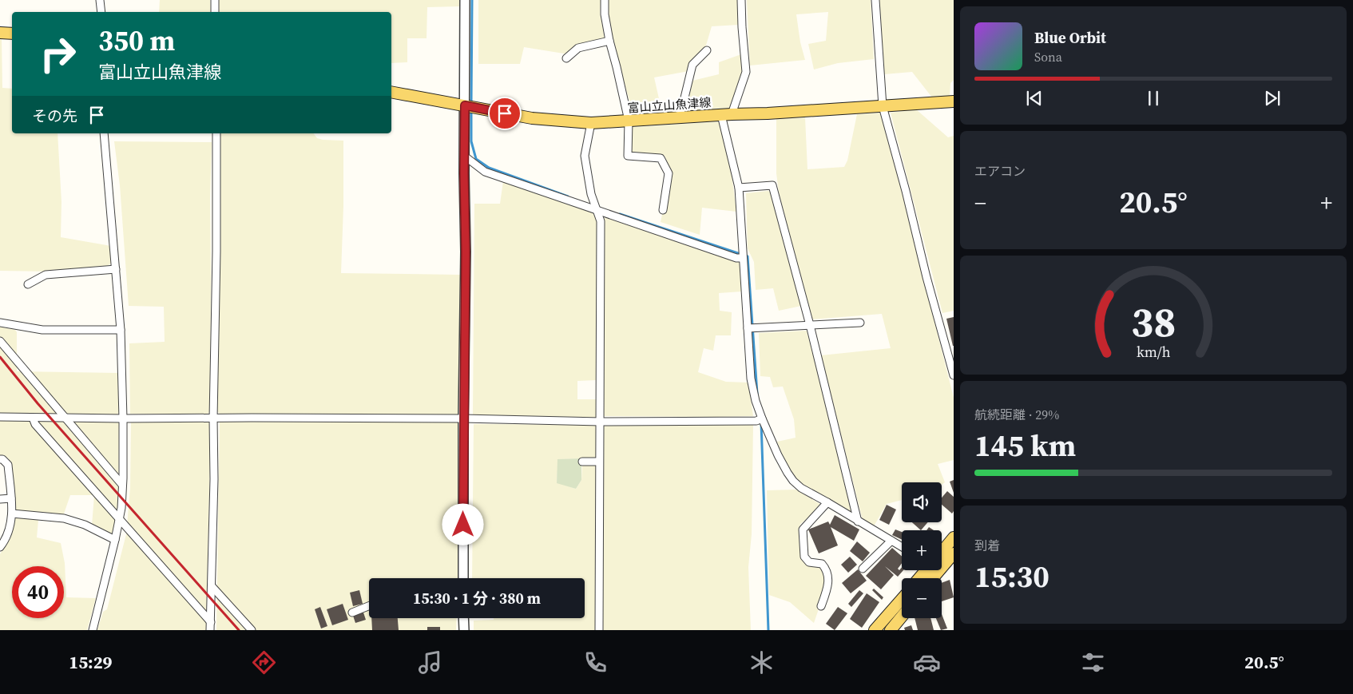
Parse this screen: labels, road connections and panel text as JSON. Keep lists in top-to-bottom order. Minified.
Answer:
{"streets":{"main road":["富山立山魚津線"]},"page":{"turn":["350 m","富山立山魚津線"],"song":["Blue Orbit","Sona"],"then":"その先","tile":["エアコン",["航続距離 · 29%","145 km"],["到着","15:30"]],"heat":["−","20.5°","+"],"map_buttons":["+","−"],"limit":"40","trip":"15:30 · 1 分 · 380 m","tabs":["15:29","20.5°"],"gauge":["38","km/h"]}}
